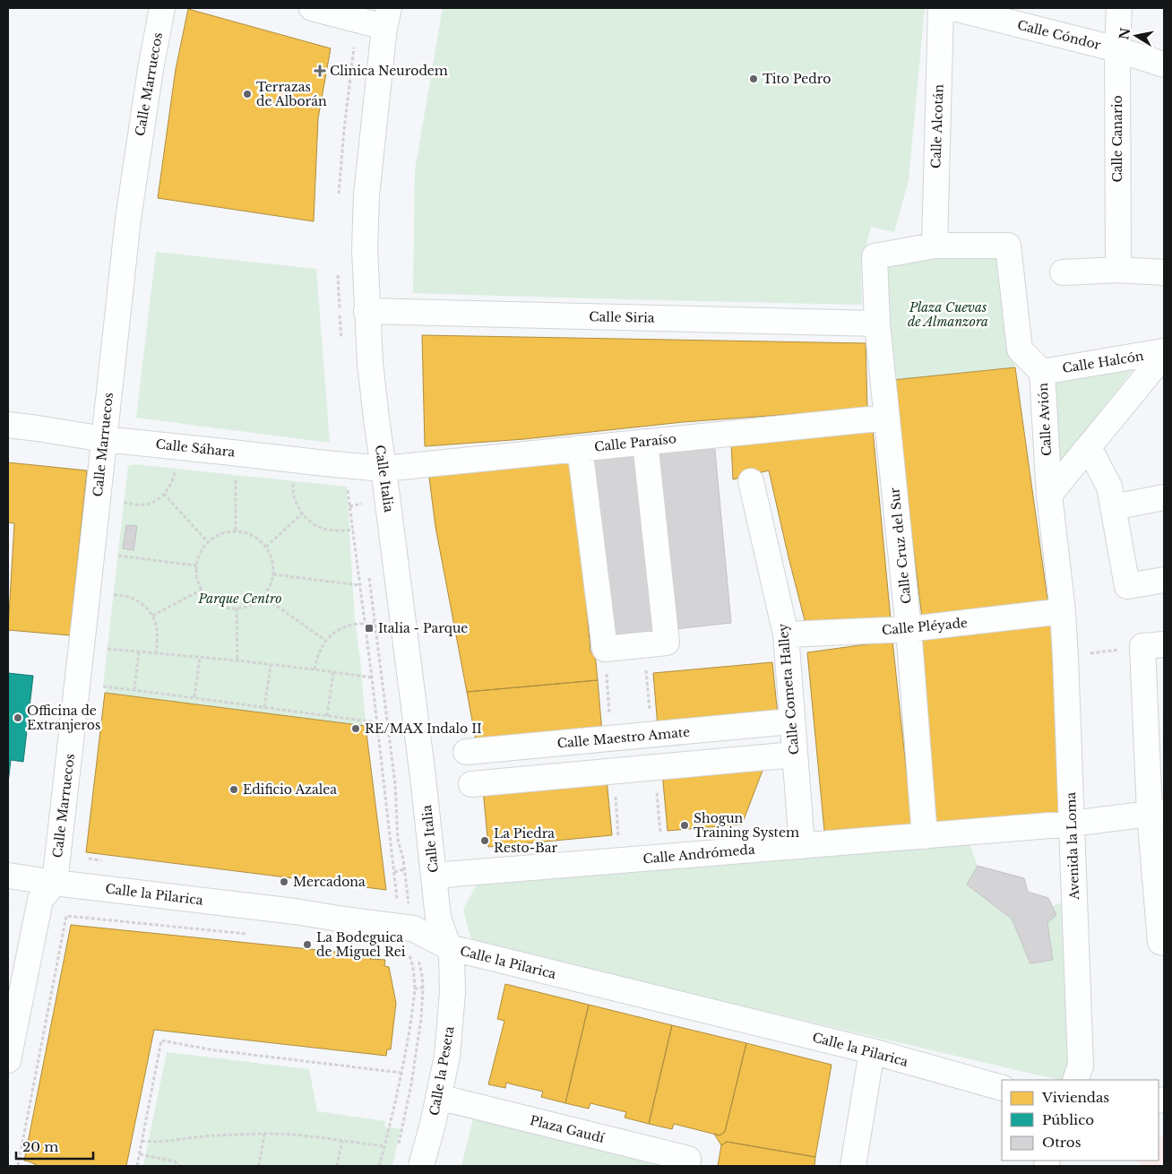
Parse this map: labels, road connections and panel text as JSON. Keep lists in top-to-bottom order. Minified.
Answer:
{"streets":{"street":["Calle Cóndor","Calle Marruecos","Calle Alcotán","Calle Canario","Calle Siria","Calle Halcón","Calle Avión","Calle Paraíso","Calle Sáhara","Calle Italia","Calle Cruz del Sur","Calle Pléyade","Calle Cometa Halley","Calle Maestro Amate","Avenida la Loma","Calle Andrómeda","Calle la Pilarica","Calle la Peseta","Plaza Gaudí"]},"crossings":[["Calle Cóndor","Calle Canario"],["Calle Marruecos","Calle Sáhara"],["Calle Marruecos","Calle la Pilarica"],["Calle Alcotán","Calle Avión"],["Calle Alcotán","Calle Cruz del Sur"],["Calle Siria","Calle Italia"],["Calle Siria","Calle Cruz del Sur"],["Calle Halcón","Calle Avión"],["Calle Avión","Calle Cruz del Sur"],["Calle Avión","Calle Pléyade"],["Calle Avión","Avenida la Loma"],["Calle Paraíso","Calle Sáhara"],["Calle Paraíso","Calle Italia"],["Calle Paraíso","Calle Cruz del Sur"],["Calle Sáhara","Calle Italia"],["Calle Italia","Calle Andrómeda"],["Calle Italia","Calle la Pilarica"],["Calle Italia","Calle la Peseta"],["Calle Cruz del Sur","Calle Pléyade"],["Calle Cruz del Sur","Calle Andrómeda"],["Calle Pléyade","Calle Cometa Halley"],["Calle Pléyade","Avenida la Loma"],["Calle Cometa Halley","Calle Andrómeda"],["Avenida la Loma","Calle Andrómeda"],["Calle la Pilarica","Calle la Peseta"],["Calle la Peseta","Plaza Gaudí"]],"parks":["Plaza Cuevas de Almanzora","Parque Centro"],"places":{"health":["Clinica Neurodem"],"other":["Tito Pedro","Terrazas de Alborán","Officina de Extranjeros","RE/MAX Indalo II","Edificio Azalea","Shogun Training System","La Piedra Resto-Bar","Mercadona","La Bodeguica de Miguel Rei"],"transit":["Italia - Parque"]},"legend":["Viviendas","Público","Otros"],"scale_bar":"20 m","north":"left"}
